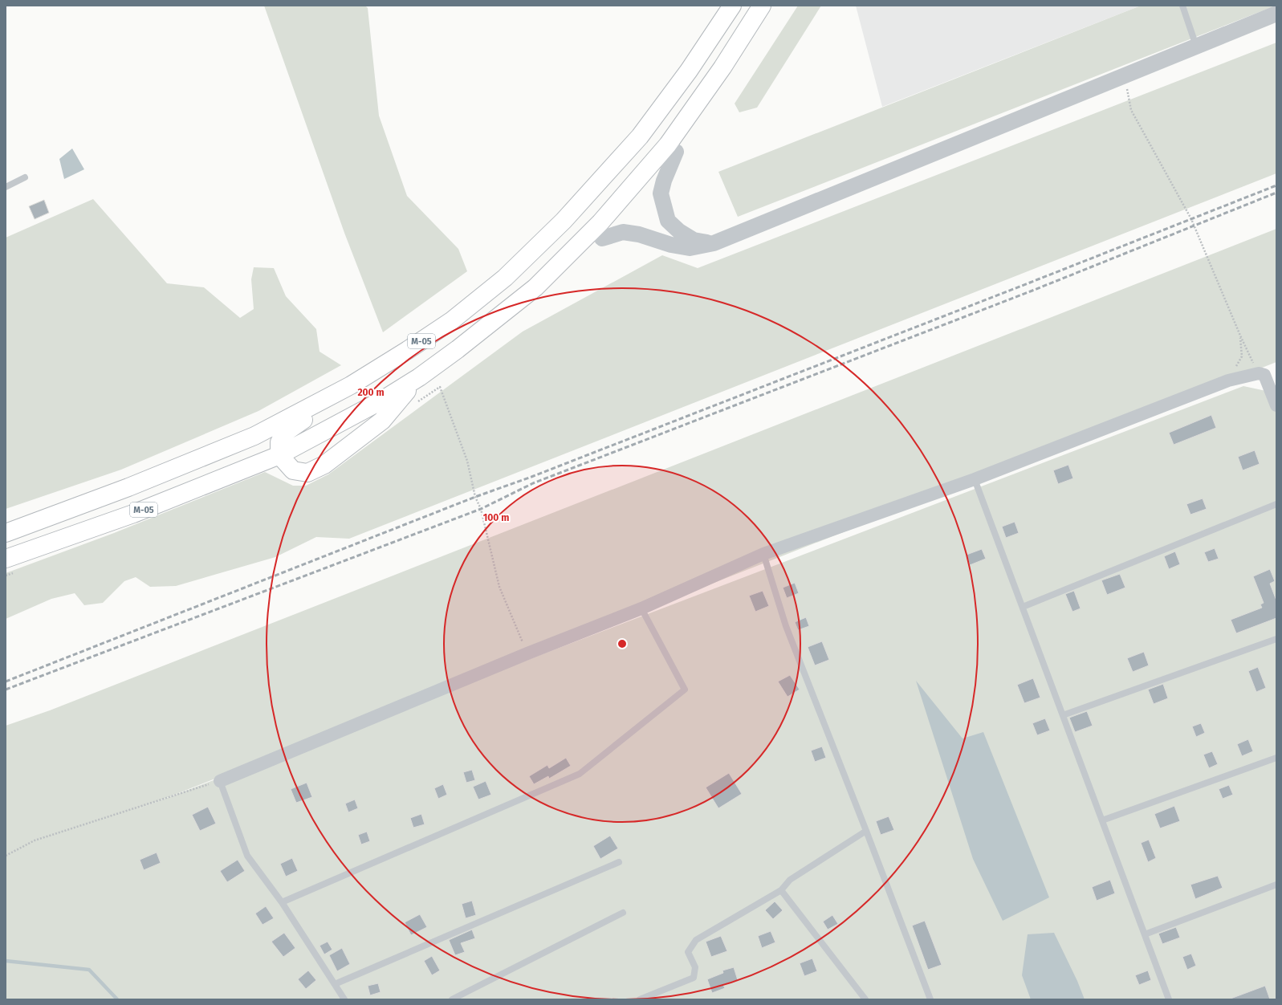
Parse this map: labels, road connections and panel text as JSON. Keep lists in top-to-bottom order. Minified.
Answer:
{"streets":{"highway":["М-05"]},"rings":["200 m","100 m"]}
